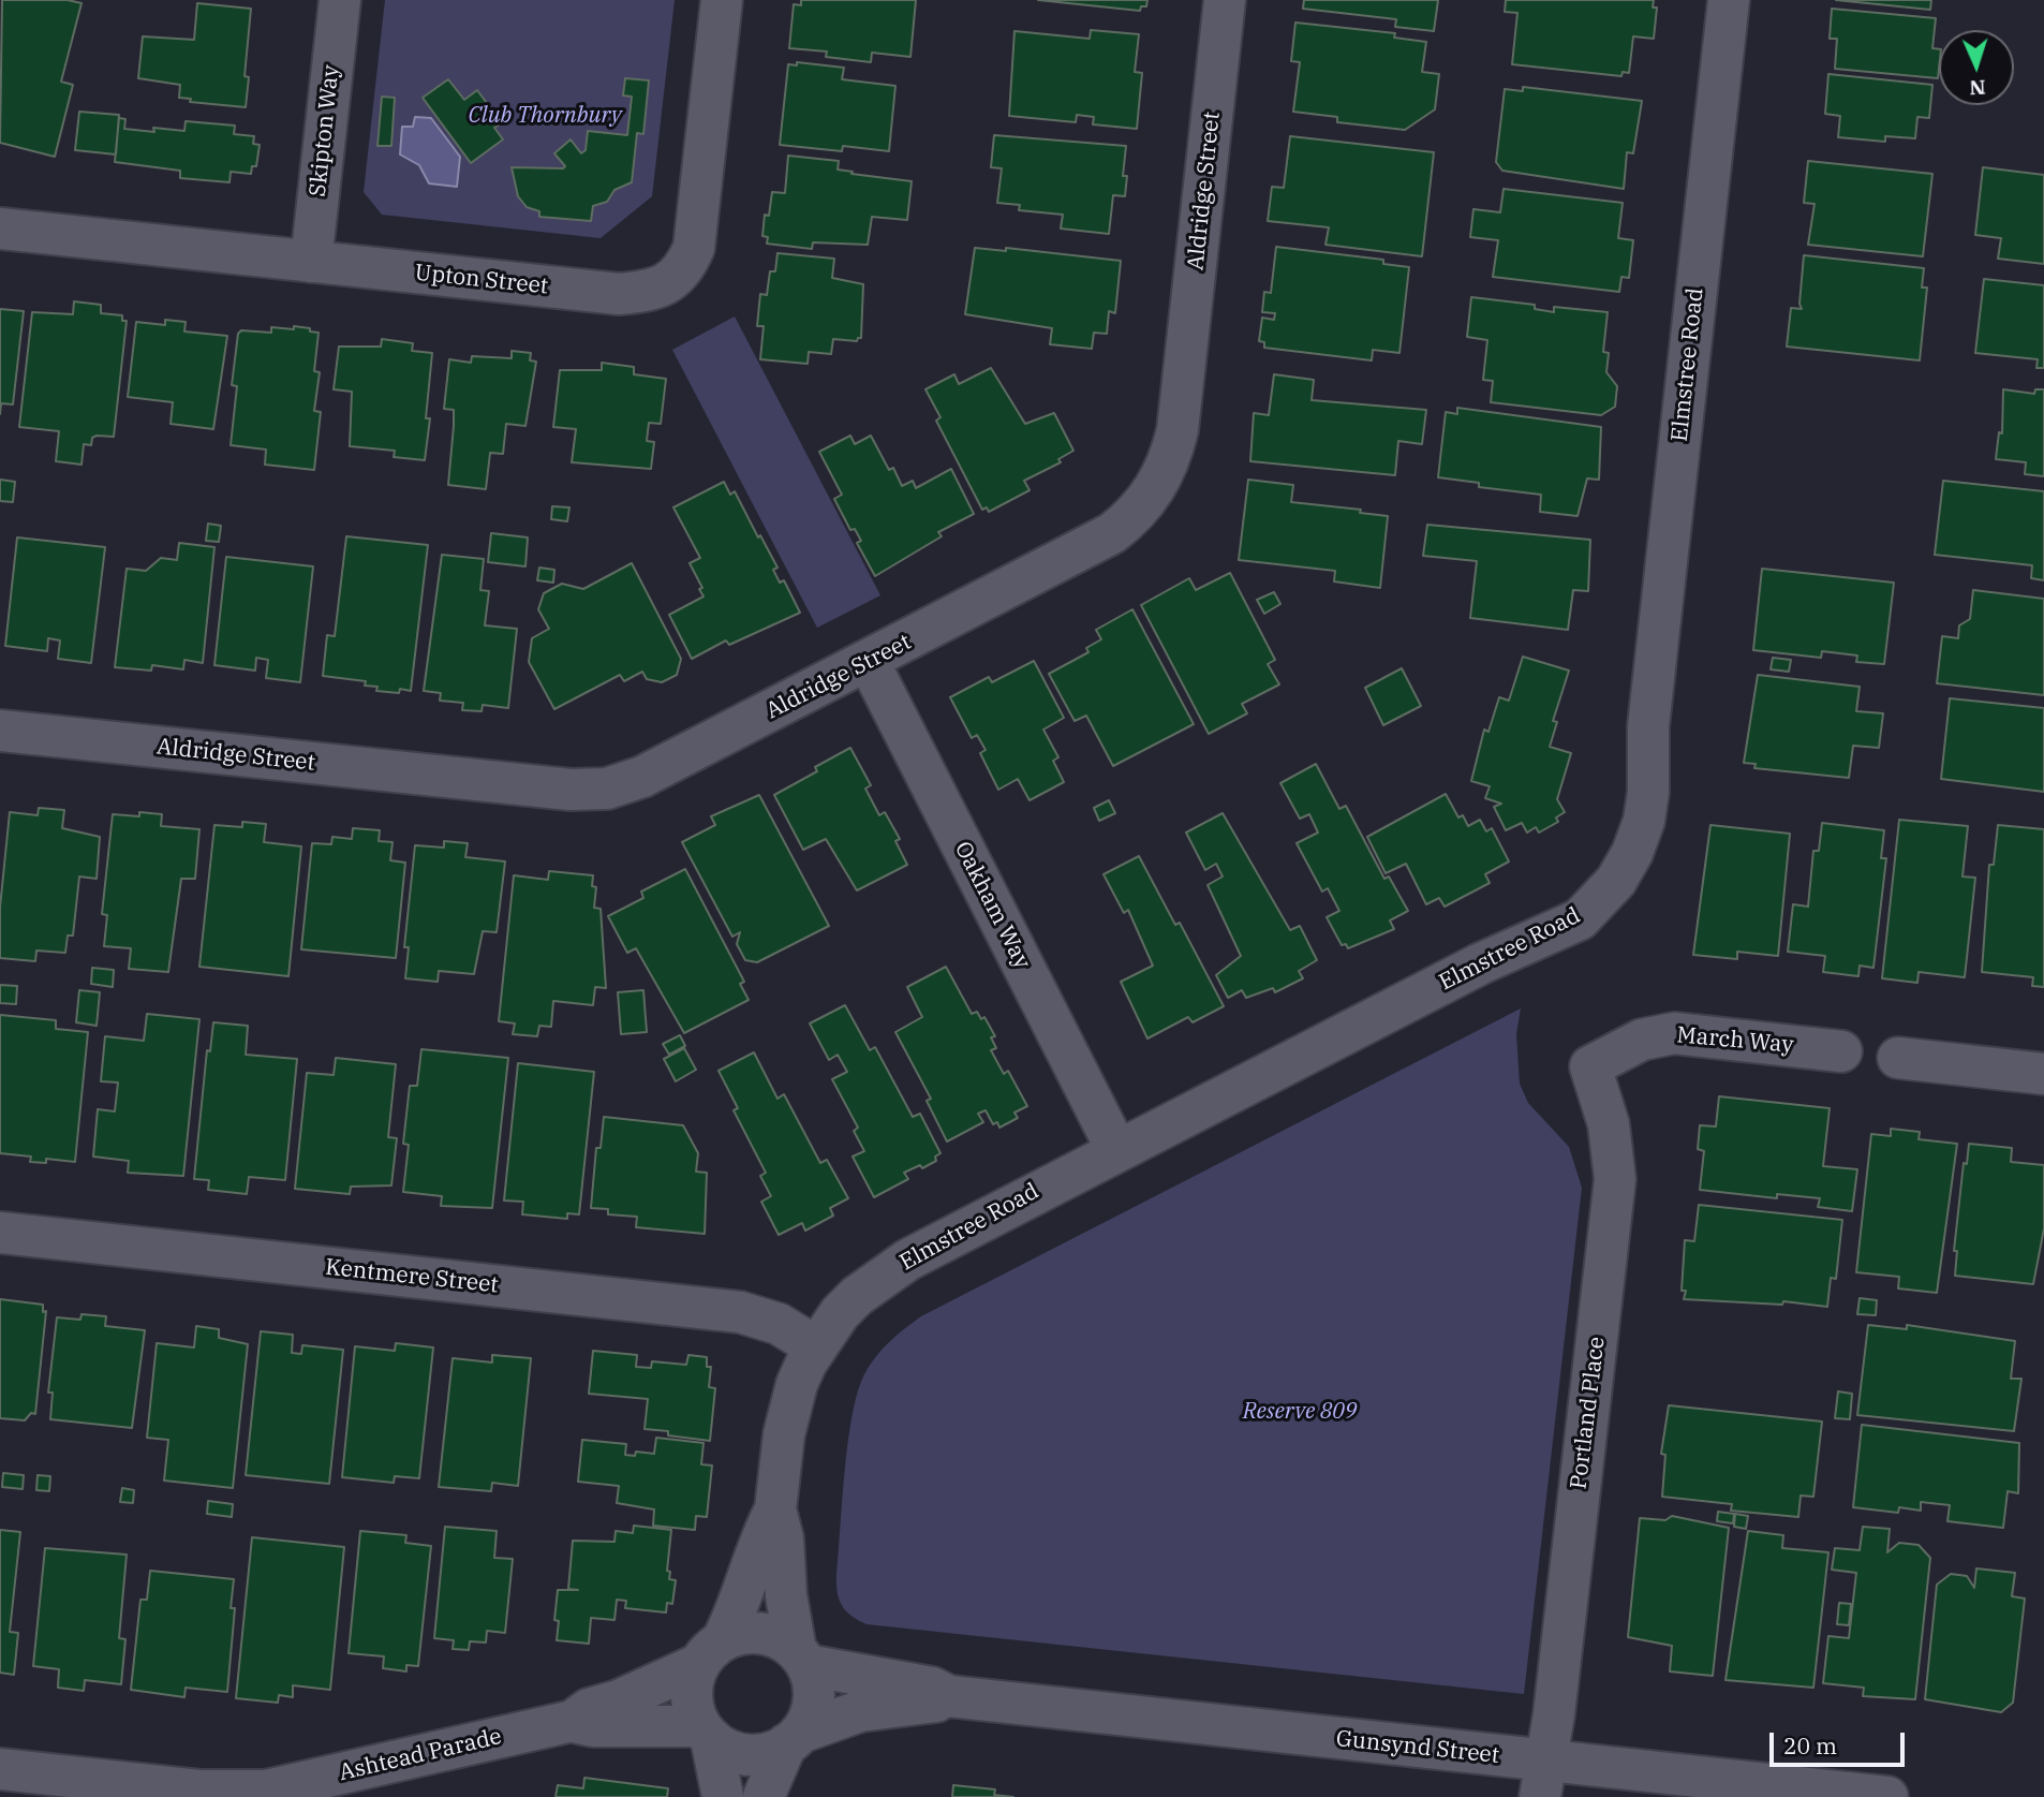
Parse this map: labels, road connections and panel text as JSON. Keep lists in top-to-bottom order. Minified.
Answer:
{"streets":{"street":["Skipton Way","Aldridge Street","Upton Street","Elmstree Road","Oakham Way","March Way","Kentmere Street","Portland Place","Gunsynd Street","Ashtead Parade"]},"crossings":[["Skipton Way","Upton Street"],["Aldridge Street","Oakham Way"],["Elmstree Road","Oakham Way"],["Elmstree Road","Kentmere Street"],["Elmstree Road","Gunsynd Street"],["Elmstree Road","Ashtead Parade"],["March Way","Portland Place"],["Portland Place","Gunsynd Street"],["Gunsynd Street","Ashtead Parade"]],"parks":["Club Thornbury","Reserve 809"],"scale_bar":"20 m","north":"bottom"}
